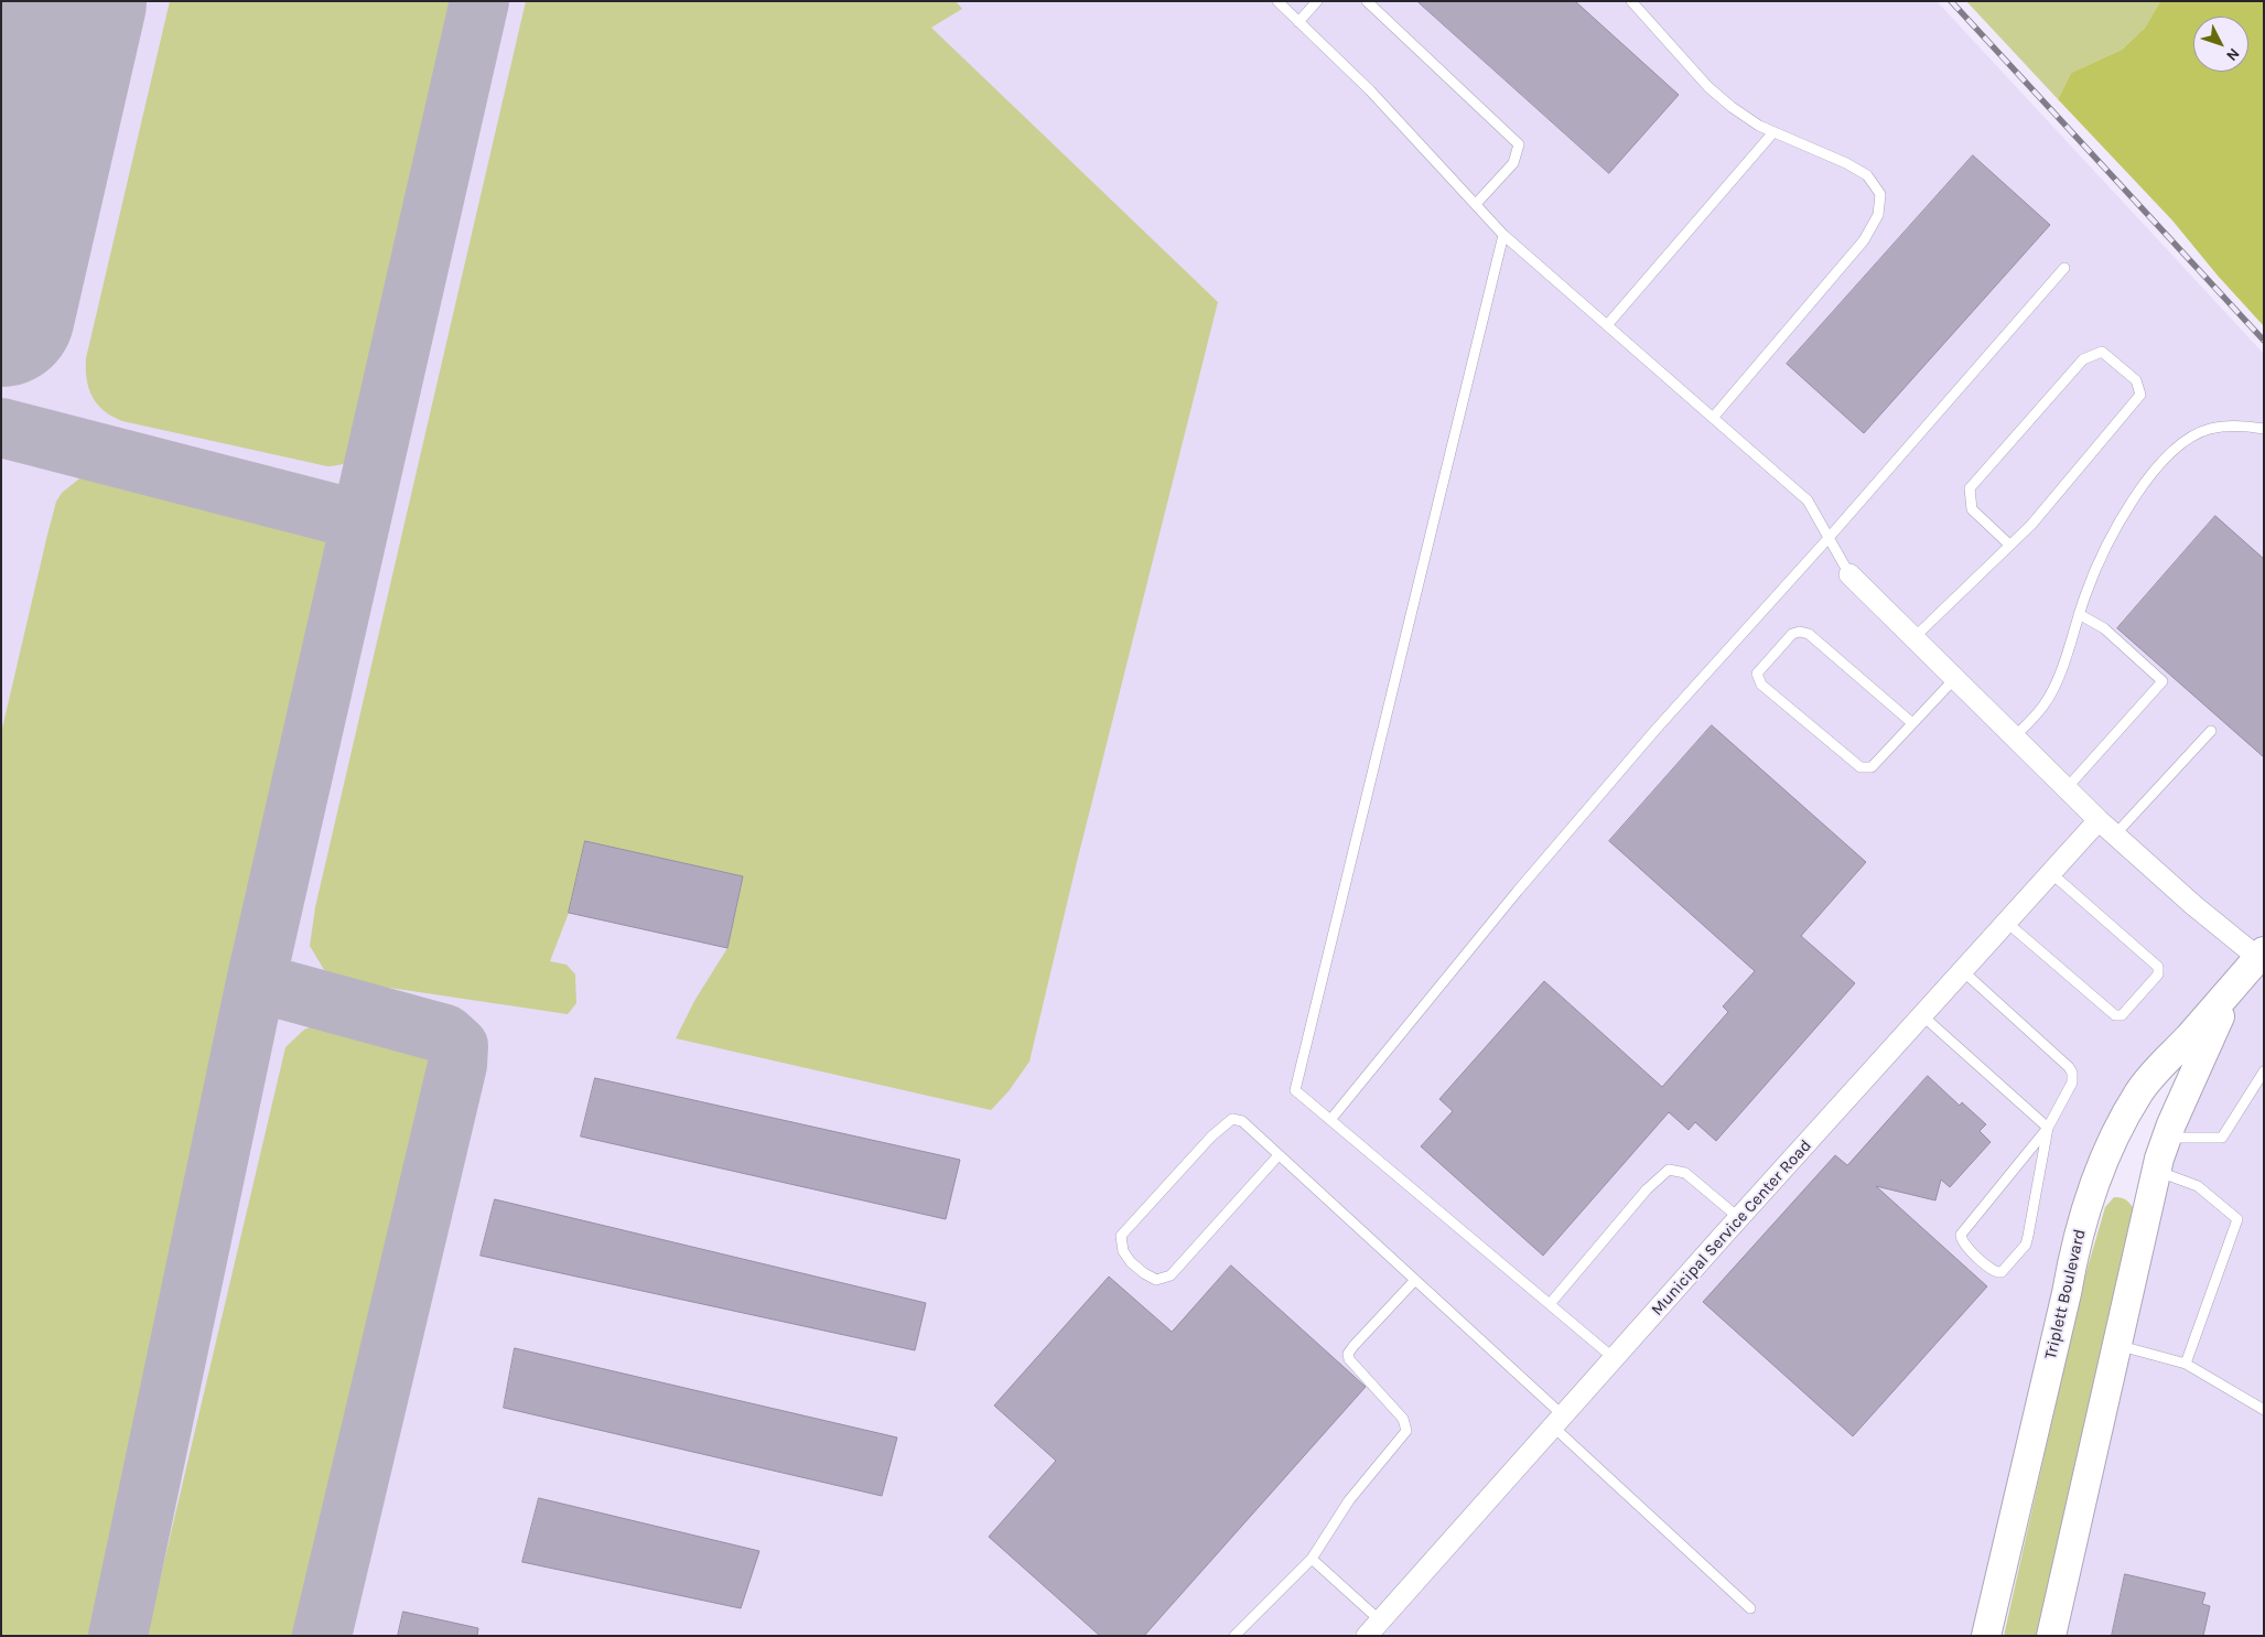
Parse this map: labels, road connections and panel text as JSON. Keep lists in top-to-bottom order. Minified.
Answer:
{"streets":{"main road":["Triplett Boulevard"],"street":["Municipal Service Center Road"]},"north":"bottom right"}
